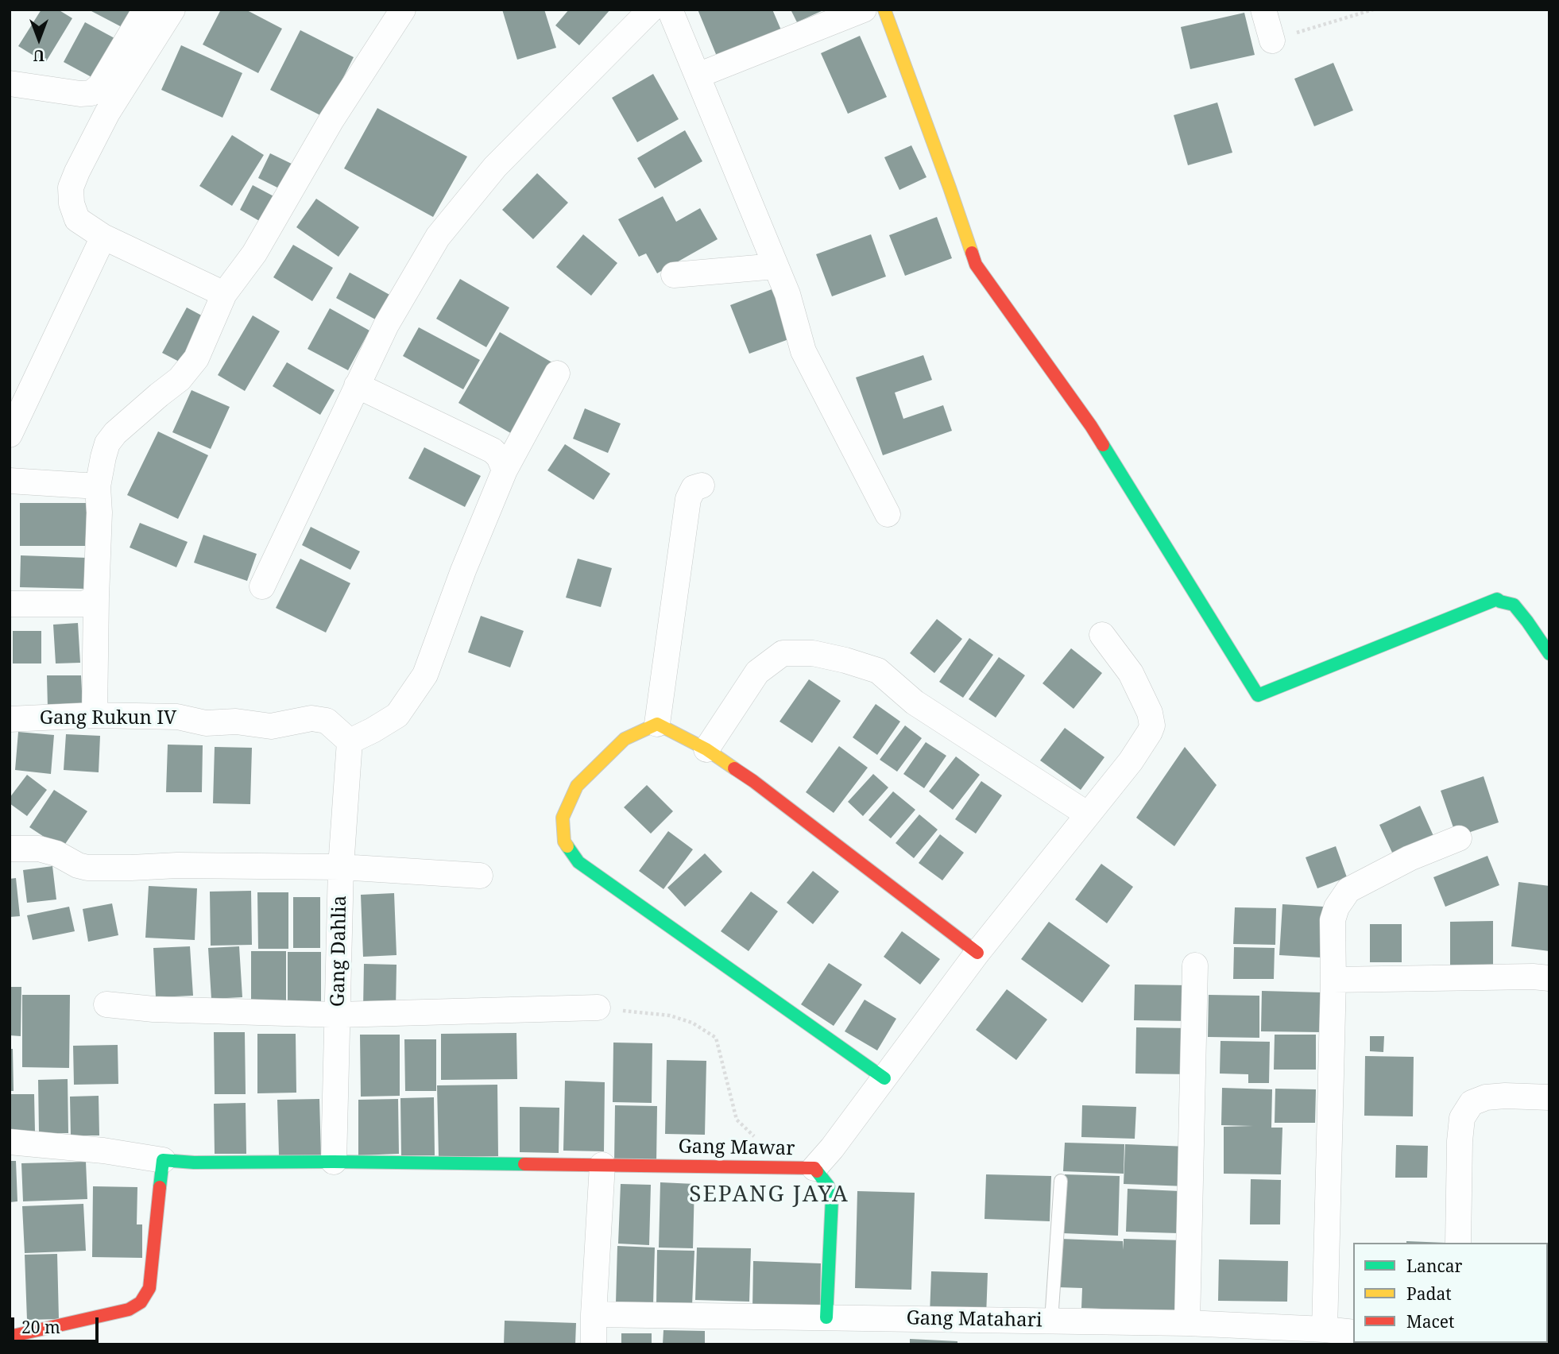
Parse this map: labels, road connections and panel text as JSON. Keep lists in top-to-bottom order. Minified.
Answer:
{"streets":{"street":["Gang Rukun IV","Gang Dahlia","Gang Mawar","Gang Matahari"]},"crossings":[["Gang Rukun IV","Gang Dahlia"],["Gang Dahlia","Gang Mawar"],["Gang Mawar","Gang Matahari"]],"districts":["SEPANG JAYA"],"legend":["Lancar","Padat","Macet"],"scale_bar":"20 m","north":"bottom"}
